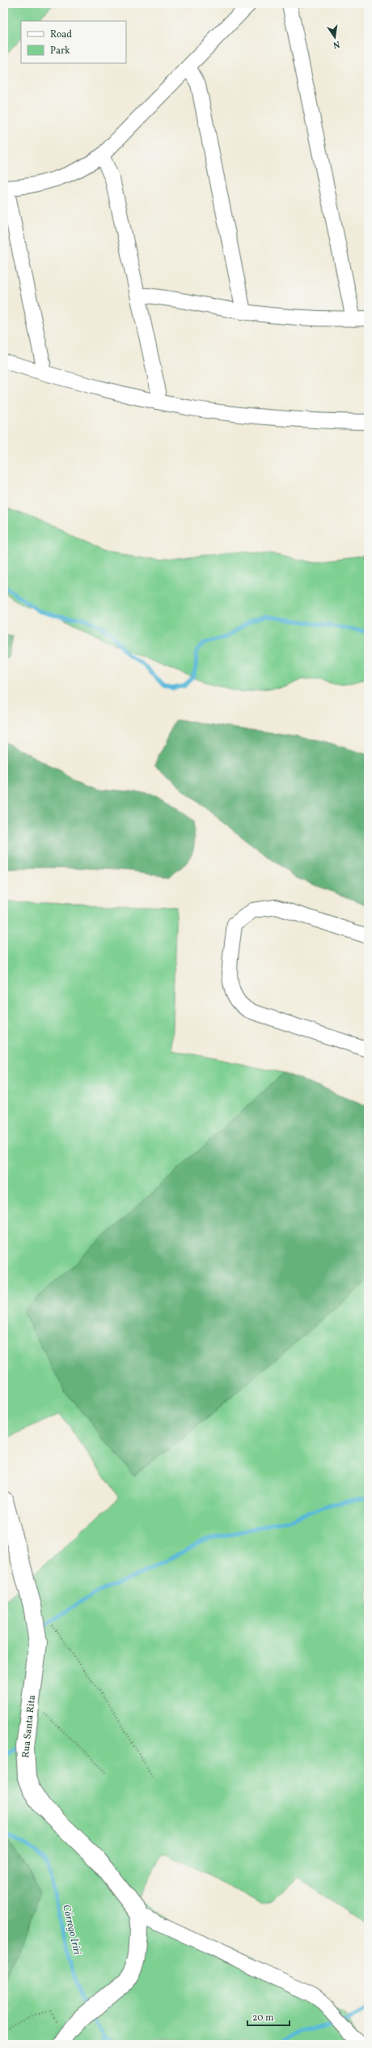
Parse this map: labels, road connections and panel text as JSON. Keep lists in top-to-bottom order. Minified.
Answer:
{"streets":{"street":["Rua Santa Rita"]},"water":["Córrego Iriri"],"legend":["Road","Park"],"scale_bar":"20 m","north":"bottom"}
